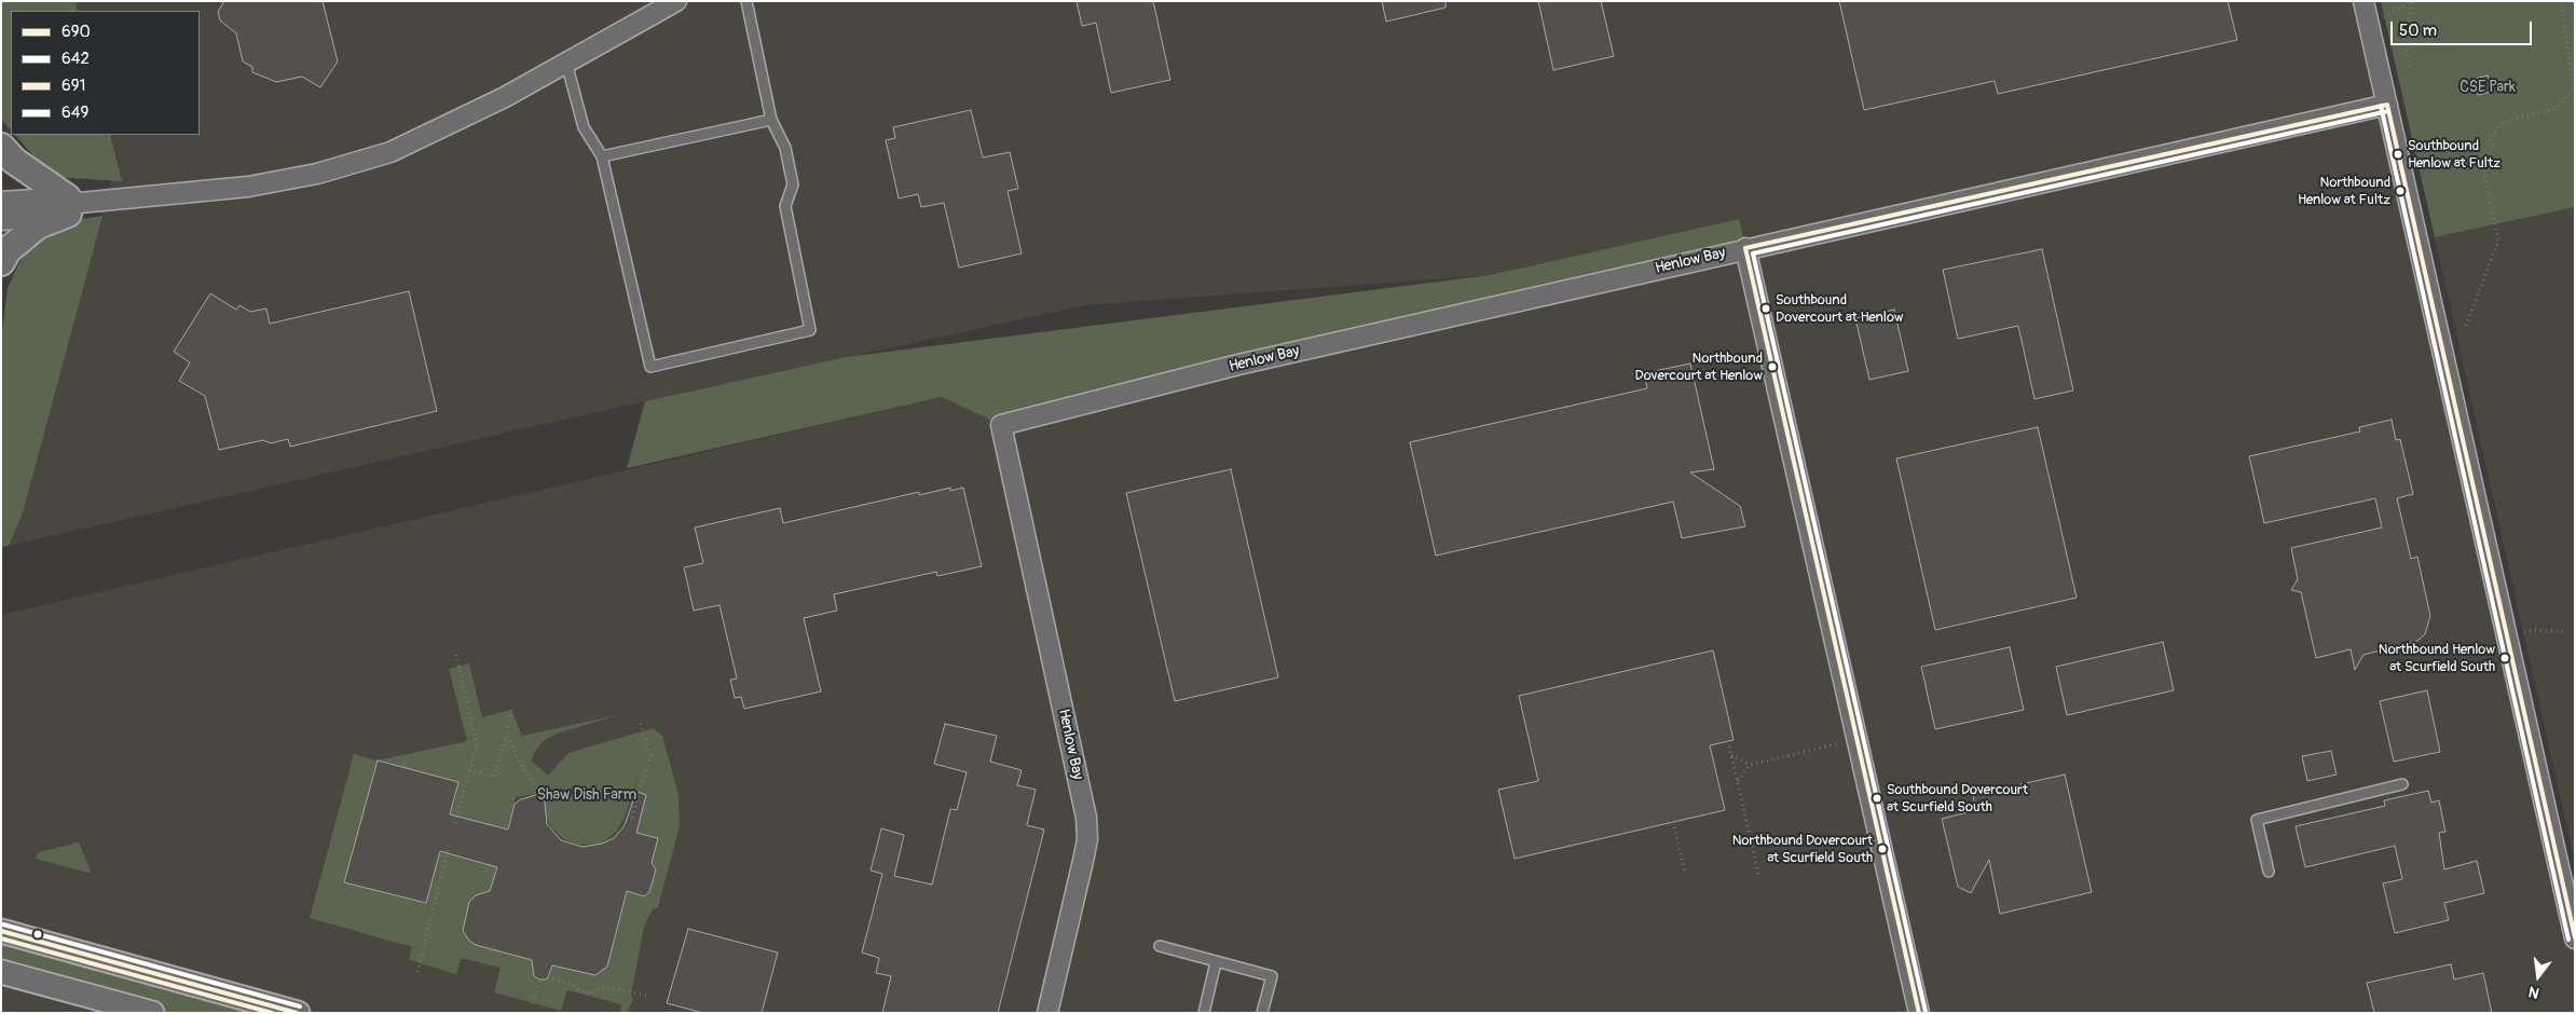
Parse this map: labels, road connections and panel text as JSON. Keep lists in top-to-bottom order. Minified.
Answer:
{"streets":{"street":["Henlow Bay"]},"parks":["CSE Park","Shaw Dish Farm"],"places":["Southbound Henlow at Fultz","Northbound Henlow at Fultz","Southbound Dovercourt at Henlow","Northbound Dovercourt at Henlow","Northbound Henlow at Scurfield South","Southbound Dovercourt at Scurfield South","Northbound Dovercourt at Scurfield South"],"lines":["transit line 690","transit line 642","transit line 649","transit line 691"],"legend":["690","642","691","649"],"scale_bar":"50 m","north":"bottom"}
